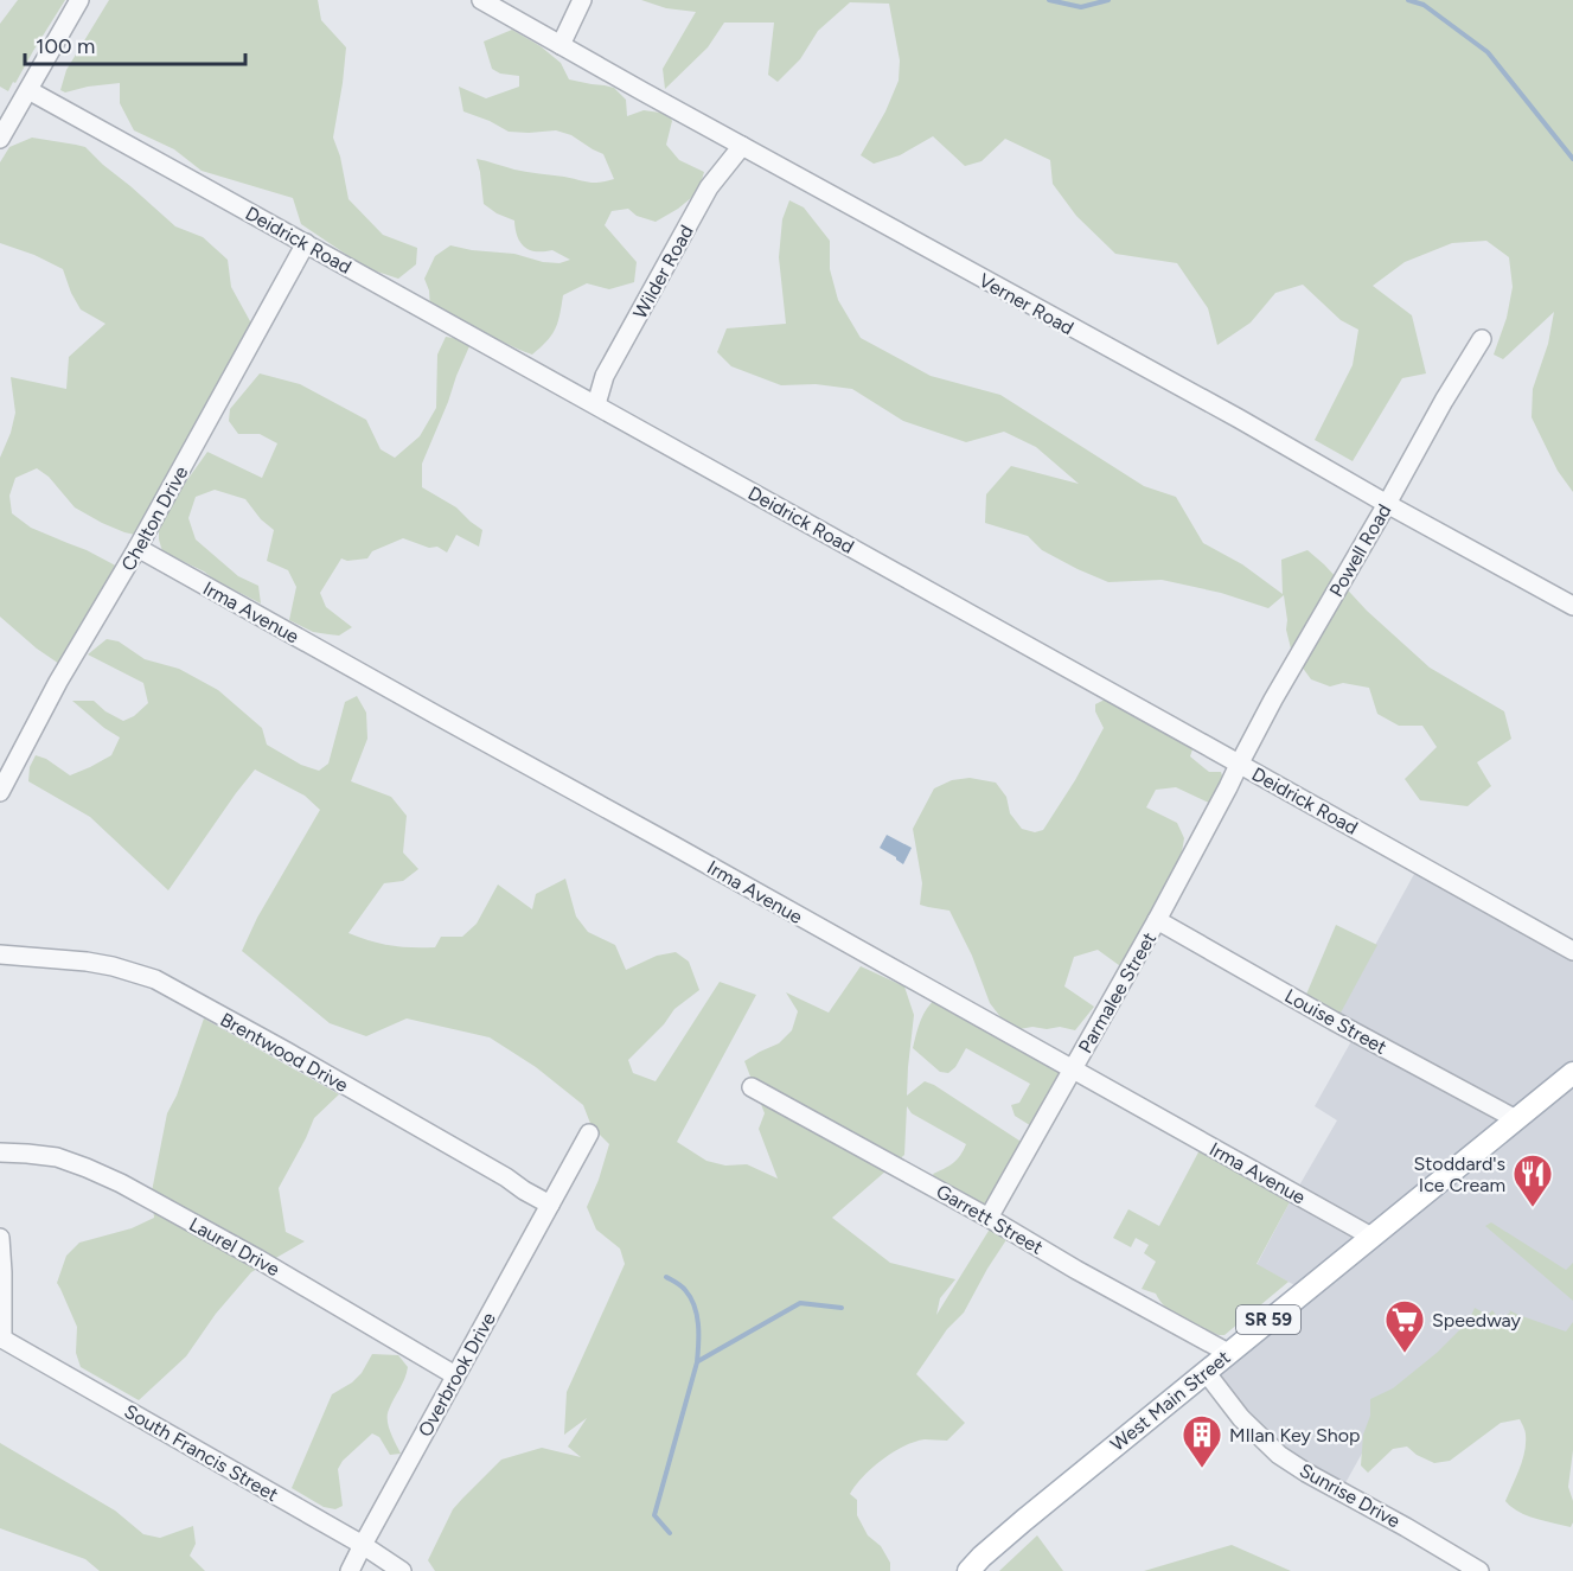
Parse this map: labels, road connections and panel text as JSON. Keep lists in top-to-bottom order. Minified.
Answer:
{"streets":{"main road":["SR 59","West Main Street"],"street":["Deidrick Road","Wilder Road","Verner Road","Chelton Drive","Powell Road","Irma Avenue","Parmalee Street","Louise Street","Brentwood Drive","Garrett Street","Laurel Drive","Overbrook Drive","South Francis Street","Sunrise Drive"]},"crossings":[["Deidrick Road","Wilder Road"],["Deidrick Road","Chelton Drive"],["Deidrick Road","Powell Road"],["Deidrick Road","Parmalee Street"],["Wilder Road","Verner Road"],["Verner Road","Powell Road"],["Chelton Drive","Irma Avenue"],["Powell Road","Parmalee Street"],["Irma Avenue","Parmalee Street"],["Irma Avenue","West Main Street"],["Parmalee Street","Louise Street"],["Parmalee Street","Garrett Street"],["Louise Street","West Main Street"],["Brentwood Drive","Overbrook Drive"],["Garrett Street","West Main Street"],["Laurel Drive","Overbrook Drive"],["Overbrook Drive","South Francis Street"],["West Main Street","Sunrise Drive"]],"places":{"restaurant":["Stoddard's Ice Cream"],"supermarket":["Speedway"],"building":["MIlan Key Shop"]},"scale_bar":"100 m"}
